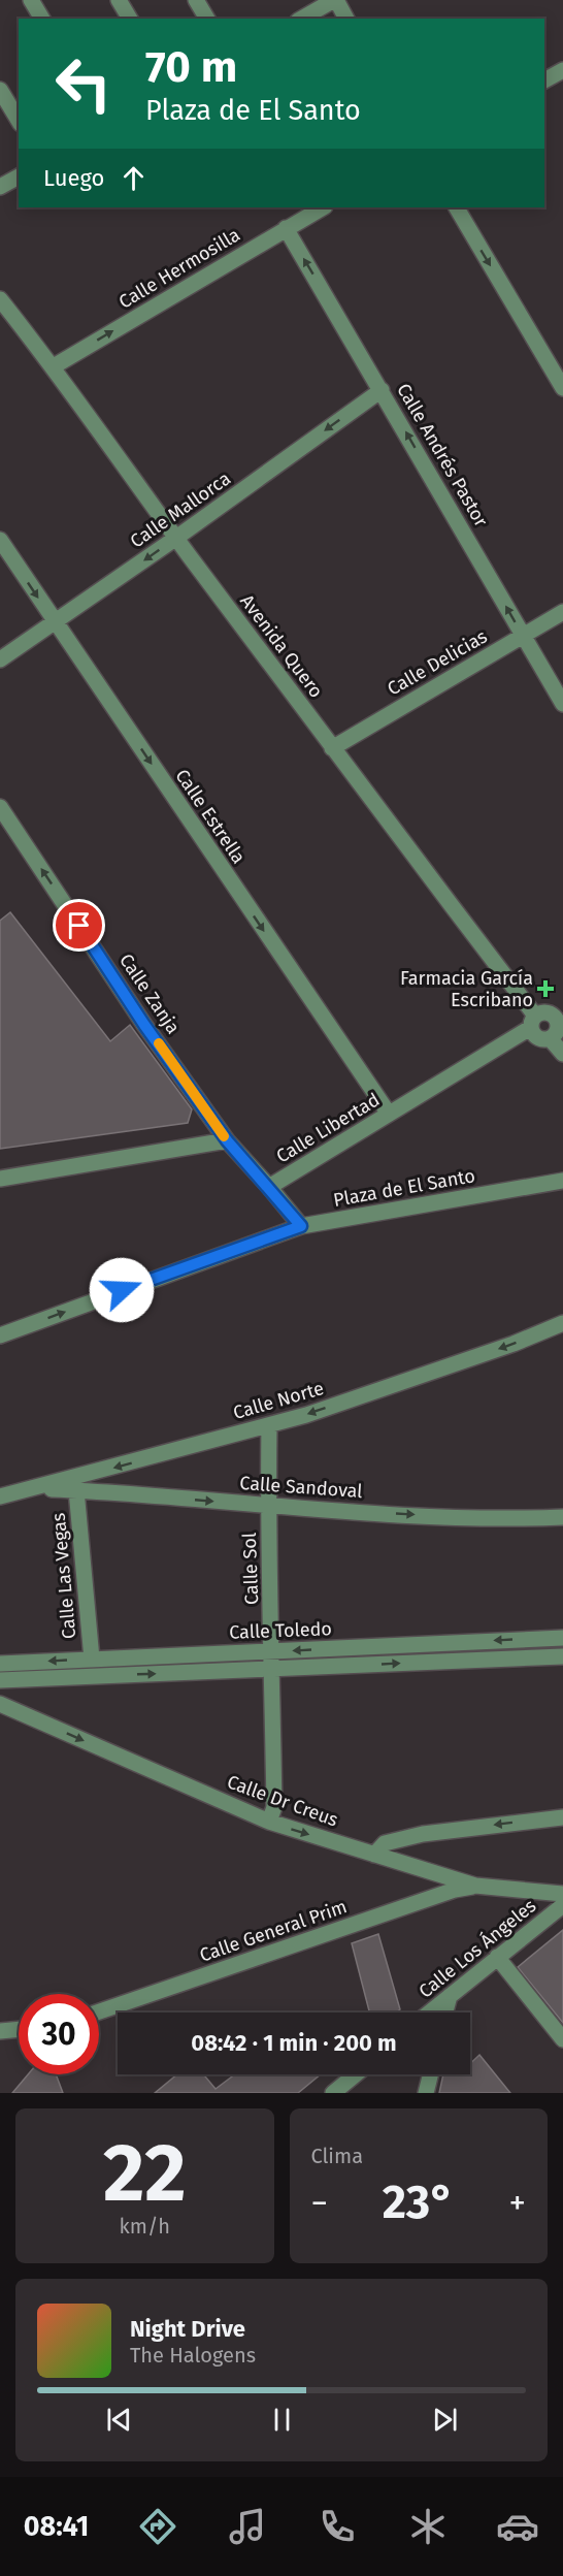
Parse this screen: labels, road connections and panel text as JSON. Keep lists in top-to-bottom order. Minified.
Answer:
{"streets":{"street":["Calle Hermosilla","Calle Andrés Pastor","Calle Mallorca","Avenida Quero","Calle Delicias","Calle Estrella","Calle Zanja","Calle Libertad","Plaza de El Santo","Calle Norte","Calle Sandoval","Calle Sol","Calle Las Vegas","Calle Toledo","Calle Dr Creus","Calle General Prim","Calle Los Ángeles"]},"crossings":[["Calle Hermosilla","Calle Andrés Pastor"],["Calle Hermosilla","Avenida Quero"],["Calle Andrés Pastor","Calle Mallorca"],["Calle Andrés Pastor","Calle Delicias"],["Calle Mallorca","Avenida Quero"],["Calle Mallorca","Calle Estrella"],["Avenida Quero","Calle Delicias"],["Avenida Quero","Calle Libertad"],["Calle Estrella","Calle Libertad"],["Calle Zanja","Calle Libertad"],["Calle Norte","Calle Sandoval"],["Calle Norte","Calle Sol"],["Calle Sandoval","Calle Sol"],["Calle Sandoval","Calle Las Vegas"],["Calle Sol","Calle Toledo"],["Calle Sol","Calle Dr Creus"],["Calle Las Vegas","Calle Toledo"],["Calle Dr Creus","Calle General Prim"]],"one_way":["Calle Hermosilla","Calle Andrés Pastor","Calle Mallorca","Calle Estrella","Calle Zanja","Calle Norte","Calle Sandoval","Calle Dr Creus"],"places":{"health":["Farmacia García Escribano"]},"page":{"turn":["70 m","Plaza de El Santo"],"then":"Luego","limit":"30","trip":"08:42 · 1 min · 200 m","tile":[["22","km/h"],"Clima"],"heat":["−","23°","+"],"song":["Night Drive","The Halogens"],"tabs":"08:41"}}
